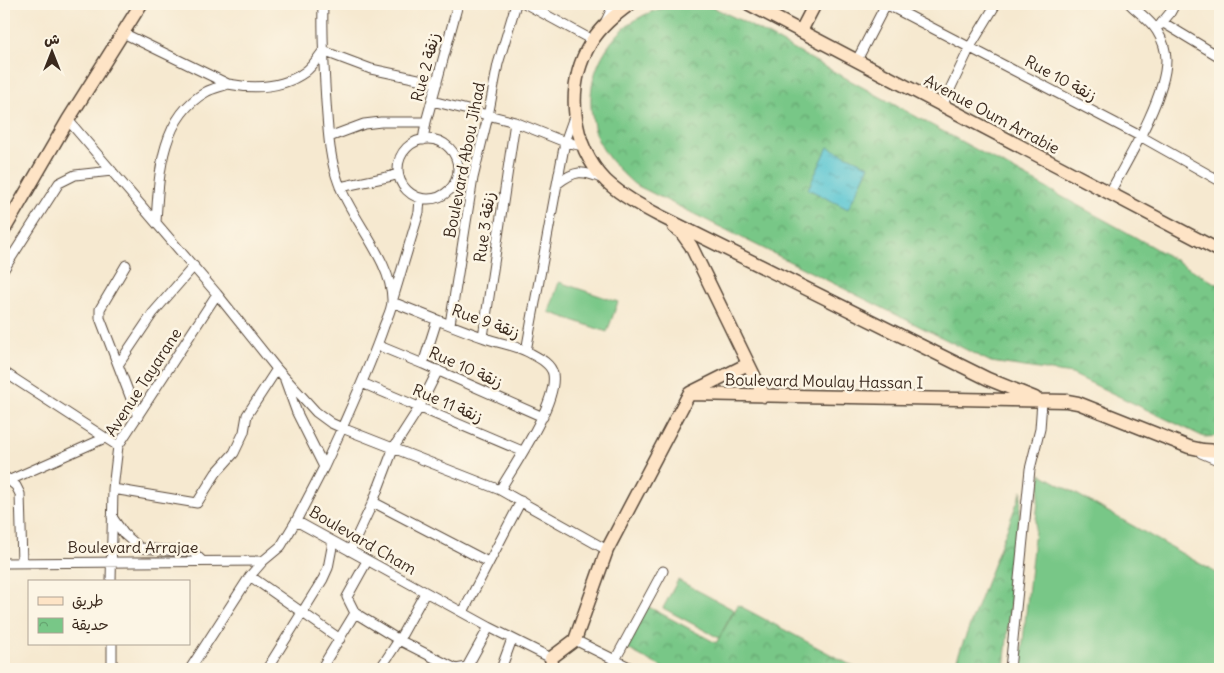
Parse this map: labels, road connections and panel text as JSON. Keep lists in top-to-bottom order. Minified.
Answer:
{"streets":{"street":["Rue 2 زنقة","Rue 10 زنقة","Avenue Oum Arrabie","Boulevard Abou Jihad","Rue 3 زنقة","Rue 9 زنقة","Boulevard Moulay Hassan I","Avenue Tayarane","Rue 11 زنقة","Boulevard Cham","Boulevard Arrajae"]},"crossings":[["Rue 2 زنقة","Boulevard Cham"],["Rue 10 زنقة","Rue 9 زنقة"],["Rue 10 زنقة","Boulevard Cham"],["Boulevard Abou Jihad","Rue 9 زنقة"],["Rue 3 زنقة","Rue 9 زنقة"],["Rue 9 زنقة","Boulevard Cham"],["Avenue Tayarane","Boulevard Arrajae"],["Rue 11 زنقة","Boulevard Cham"]],"legend":["طريق","حديقة"],"north":"top"}
